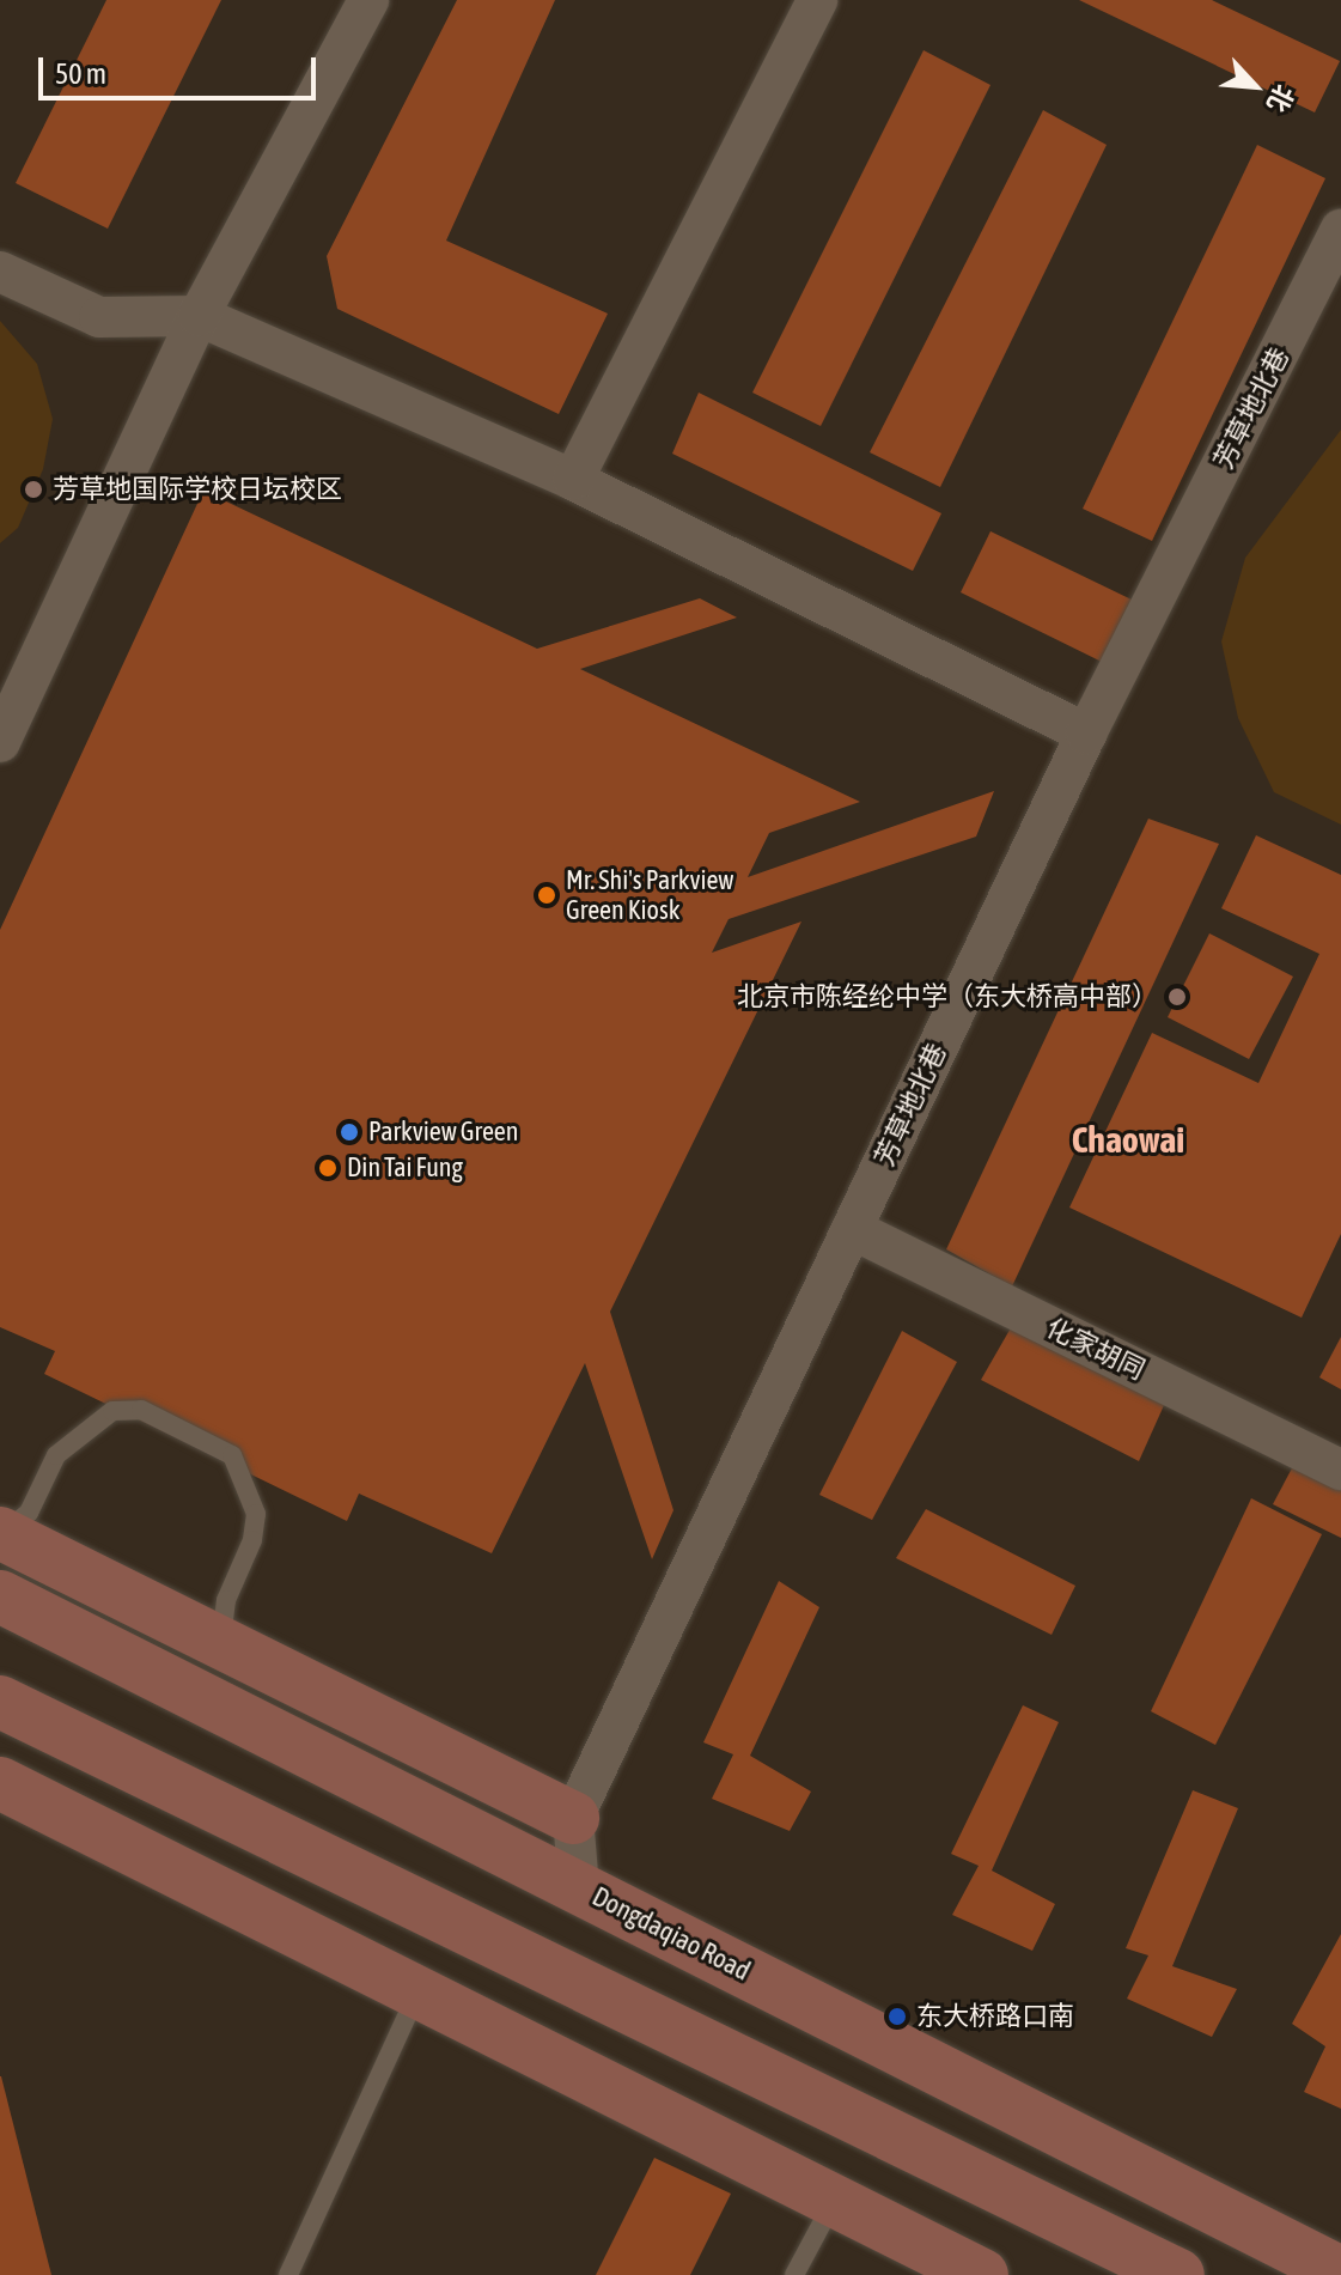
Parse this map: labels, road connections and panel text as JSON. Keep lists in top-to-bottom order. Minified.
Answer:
{"streets":{"main road":["Dongdaqiao Road"],"street":["芳草地北巷","化家胡同"]},"crossings":[["芳草地北巷","化家胡同"]],"districts":["Chaowai"],"places":["芳草地国际学校日坛校区","Mr. Shi's Parkview Green Kiosk","北京市陈经纶中学（东大桥高中部）","Parkview Green","Din Tai Fung","东大桥路口南"],"scale_bar":"50 m","north":"bottom right"}
